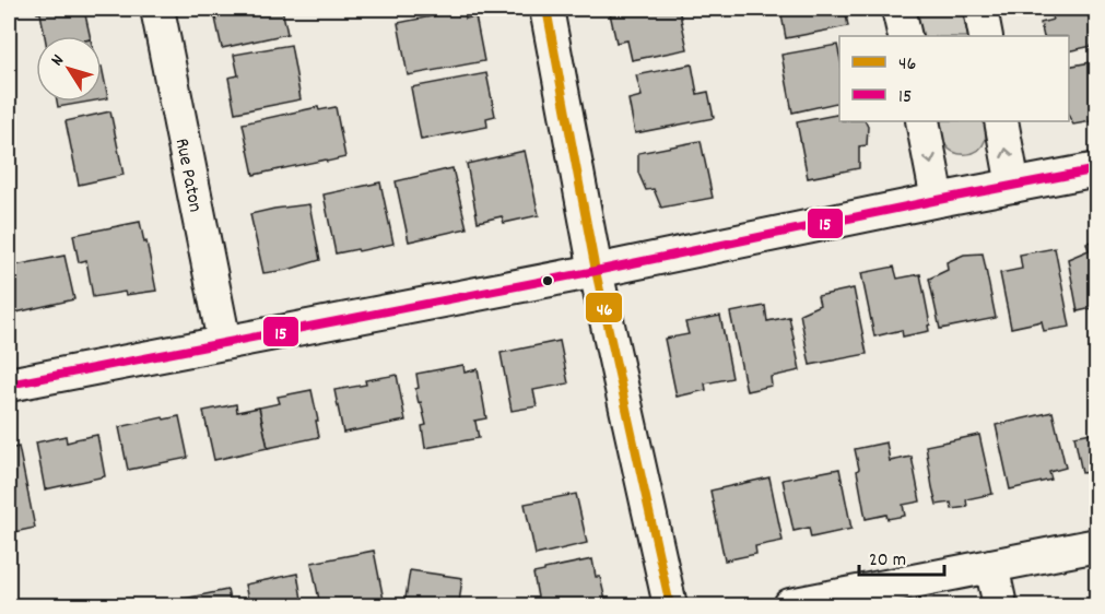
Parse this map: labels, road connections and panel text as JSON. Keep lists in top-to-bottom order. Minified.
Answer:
{"streets":{"street":["Rue Paton"]},"lines":["transit line 46","transit line 15"],"legend":["46","15"],"scale_bar":"20 m","north":"top left"}
